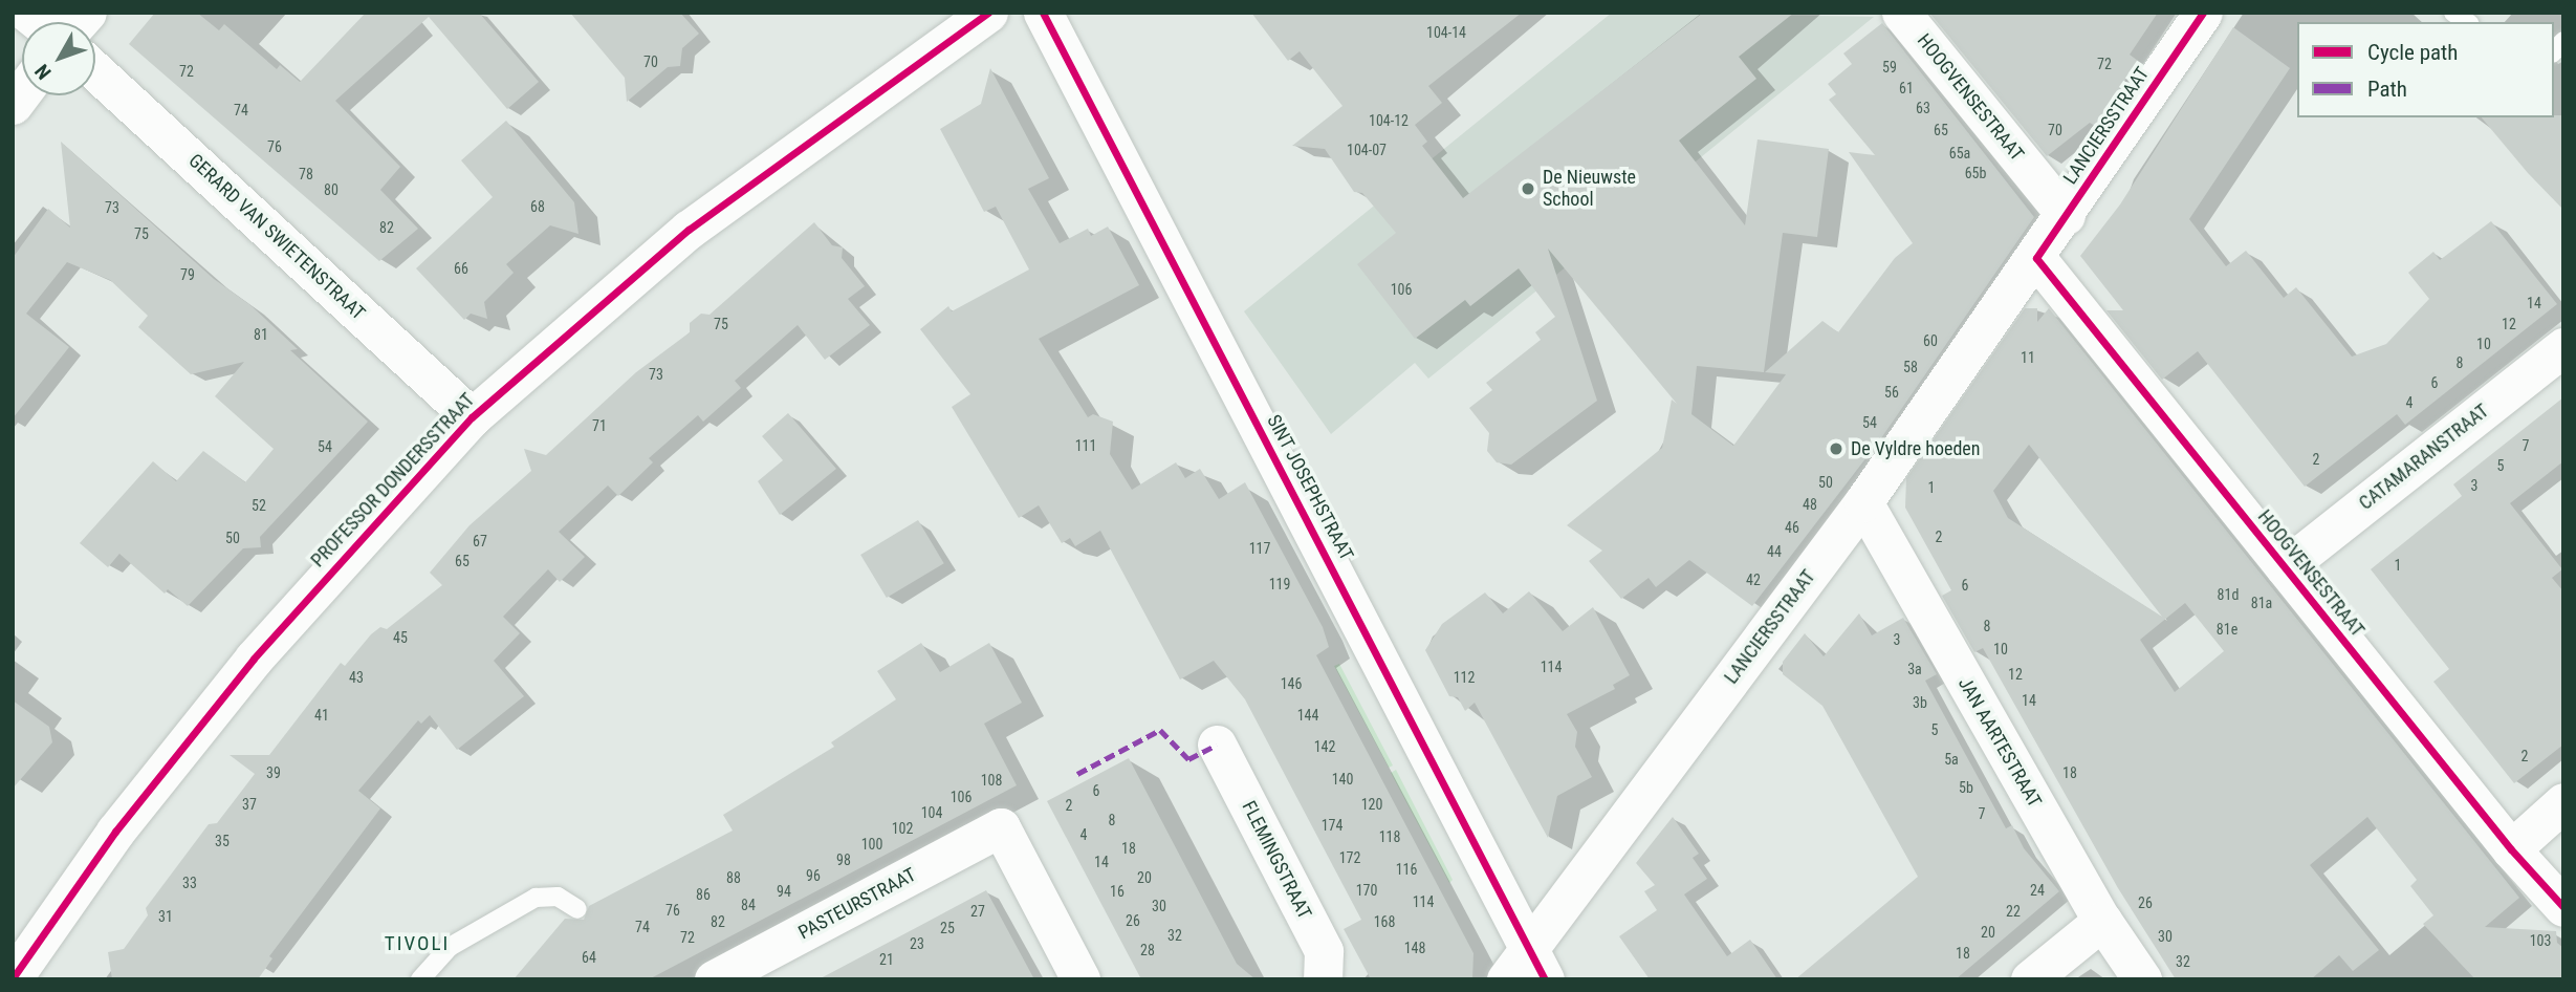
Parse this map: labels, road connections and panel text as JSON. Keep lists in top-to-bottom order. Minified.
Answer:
{"streets":{"street":["HOOGVENSESTRAAT","LANCIERSSTRAAT","GERARD VAN SWIETENSTRAAT","CATAMARANSTRAAT","PROFESSOR DONDERSSTRAAT","SINT JOSEPHSTRAAT","JAN AARTESTRAAT","FLEMINGSTRAAT","PASTEURSTRAAT"]},"crossings":[["HOOGVENSESTRAAT","LANCIERSSTRAAT"],["HOOGVENSESTRAAT","CATAMARANSTRAAT"],["LANCIERSSTRAAT","SINT JOSEPHSTRAAT"],["LANCIERSSTRAAT","JAN AARTESTRAAT"],["GERARD VAN SWIETENSTRAAT","PROFESSOR DONDERSSTRAAT"]],"districts":["TIVOLI"],"places":["De Nieuwste School","De Vyldre hoeden"],"house_numbers":["104-14","70","72","59","72","61","63","74","104-12","65","70","76","104-07","65a","65b","78","80","68","73","82","75","66","79","106","14","75","12","81","60","10","11","8","58","73","6","56","4","54","71","111","7","54","2","5","50","3","1","48","52","46","2","50","67","117","44","65","1","42","119","6","81d","81a","8","81e","45","3","10","114","3a","12","43","112","146","14","3b","41","144","5","142","2","5a","39","18","140","108","5b","6","106","37","120","2","104","7","8","174","102","4","118","35","100","18","172","98","14","116","96","88","20","33","170","24","94","16","86","114","26","84","30","76","27","22","31","26","82","168","74","25","20","32","30","72","103","23","148","28","18","64","21","32"],"legend":["Cycle path","Path"],"north":"bottom left"}
